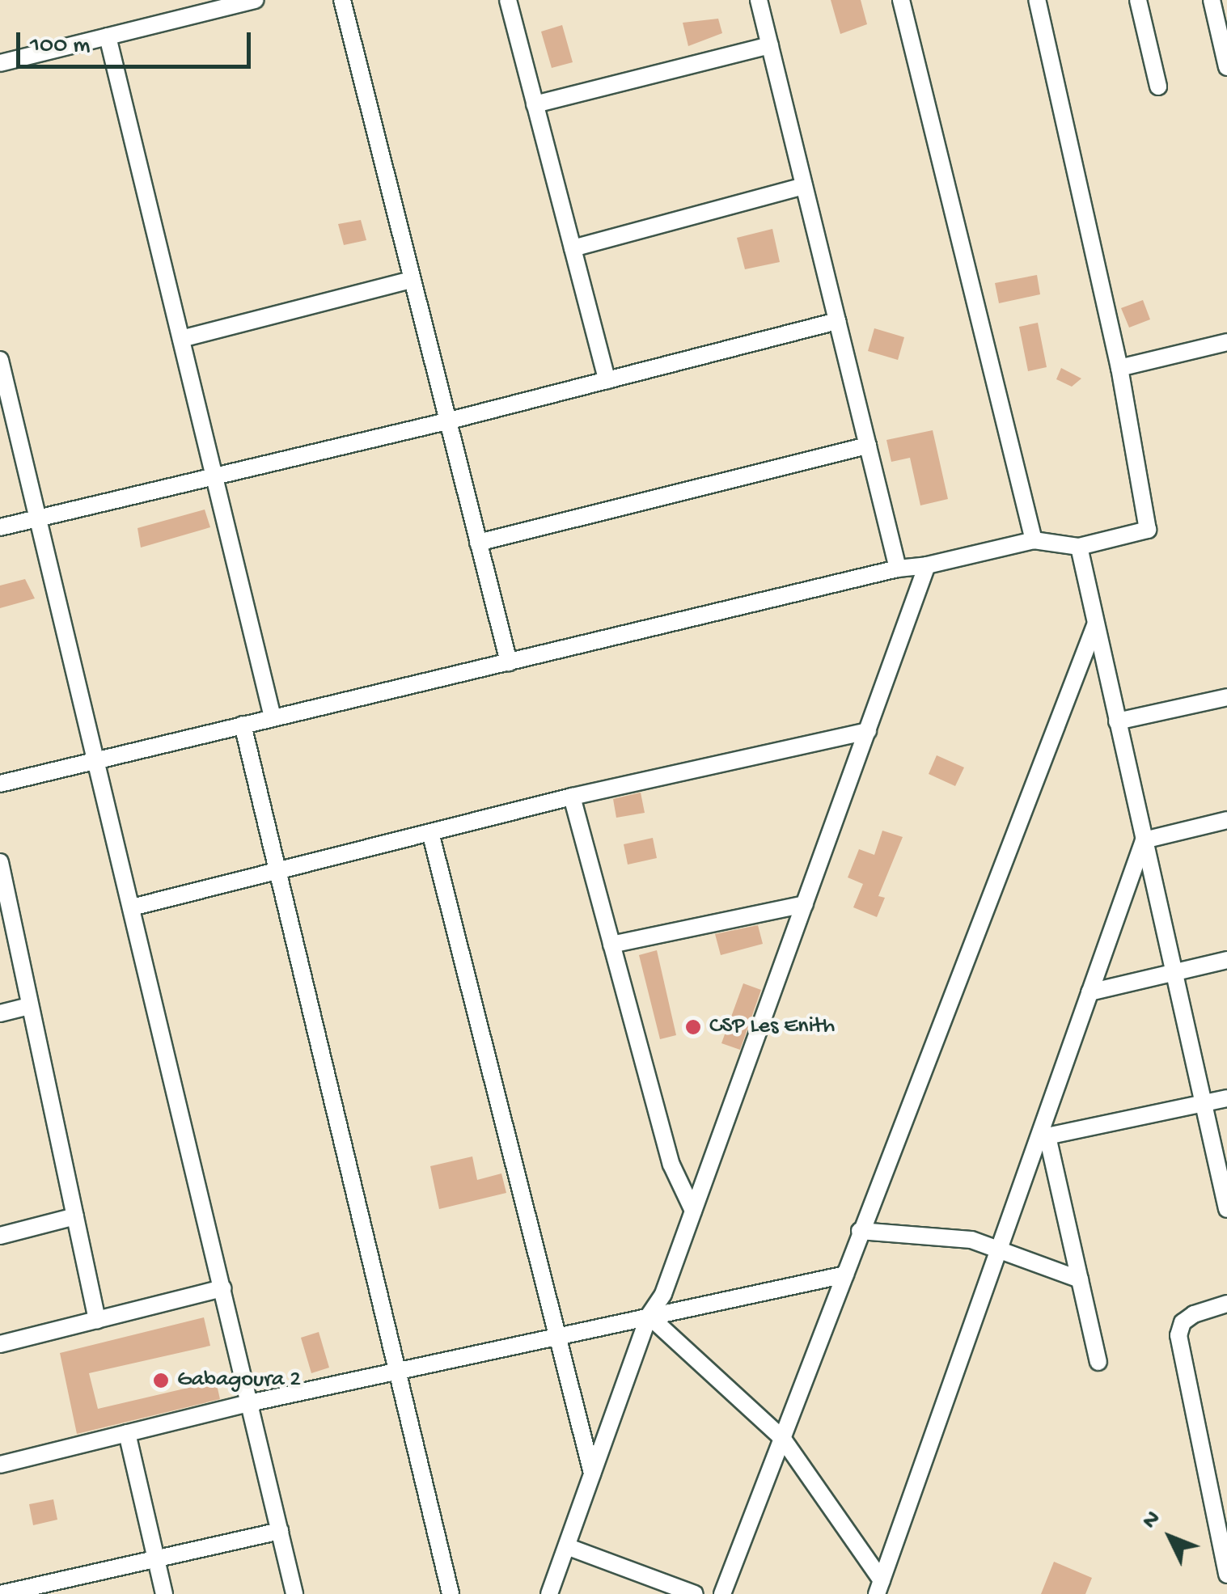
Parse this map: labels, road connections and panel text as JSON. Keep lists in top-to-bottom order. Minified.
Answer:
{"places":["CSP Les Enith","Gabagoura 2"],"scale_bar":"100 m","north":"top left"}
